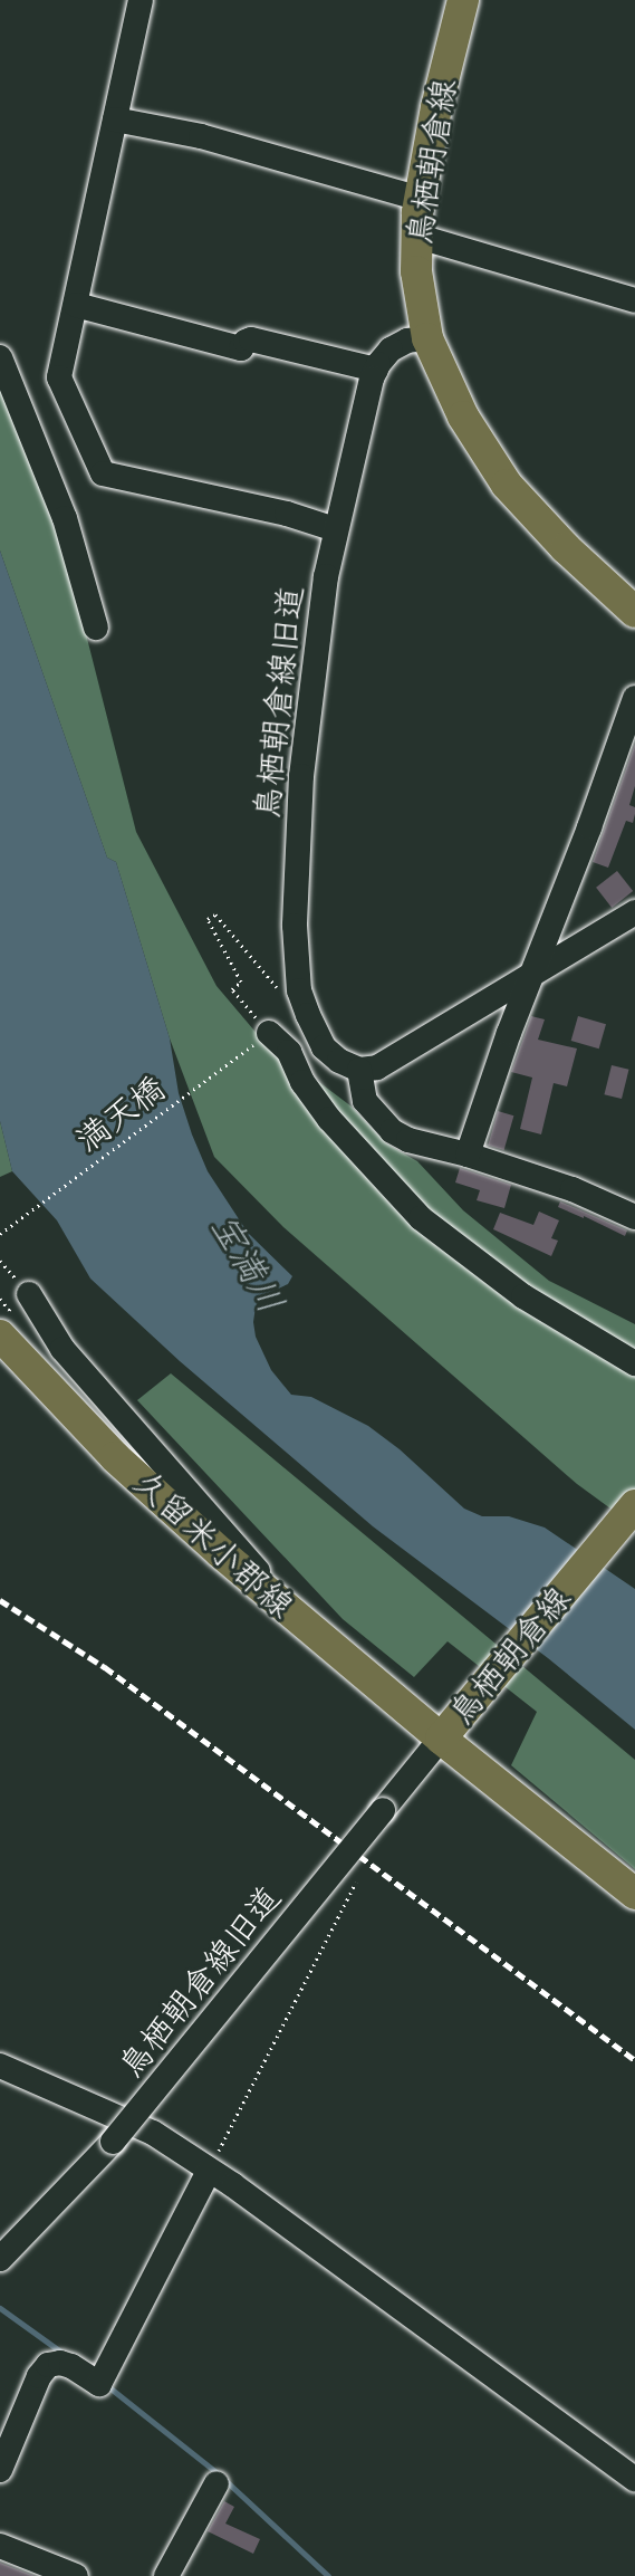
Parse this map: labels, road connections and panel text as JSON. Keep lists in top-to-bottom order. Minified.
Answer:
{"streets":{"main road":["鳥栖朝倉線","久留米小郡線"],"street":["鳥栖朝倉線旧道"],"path":["満天橋"]},"crossings":[["鳥栖朝倉線","鳥栖朝倉線旧道"],["鳥栖朝倉線","久留米小郡線"],["鳥栖朝倉線旧道","久留米小郡線"]],"water":["宝満川"]}
